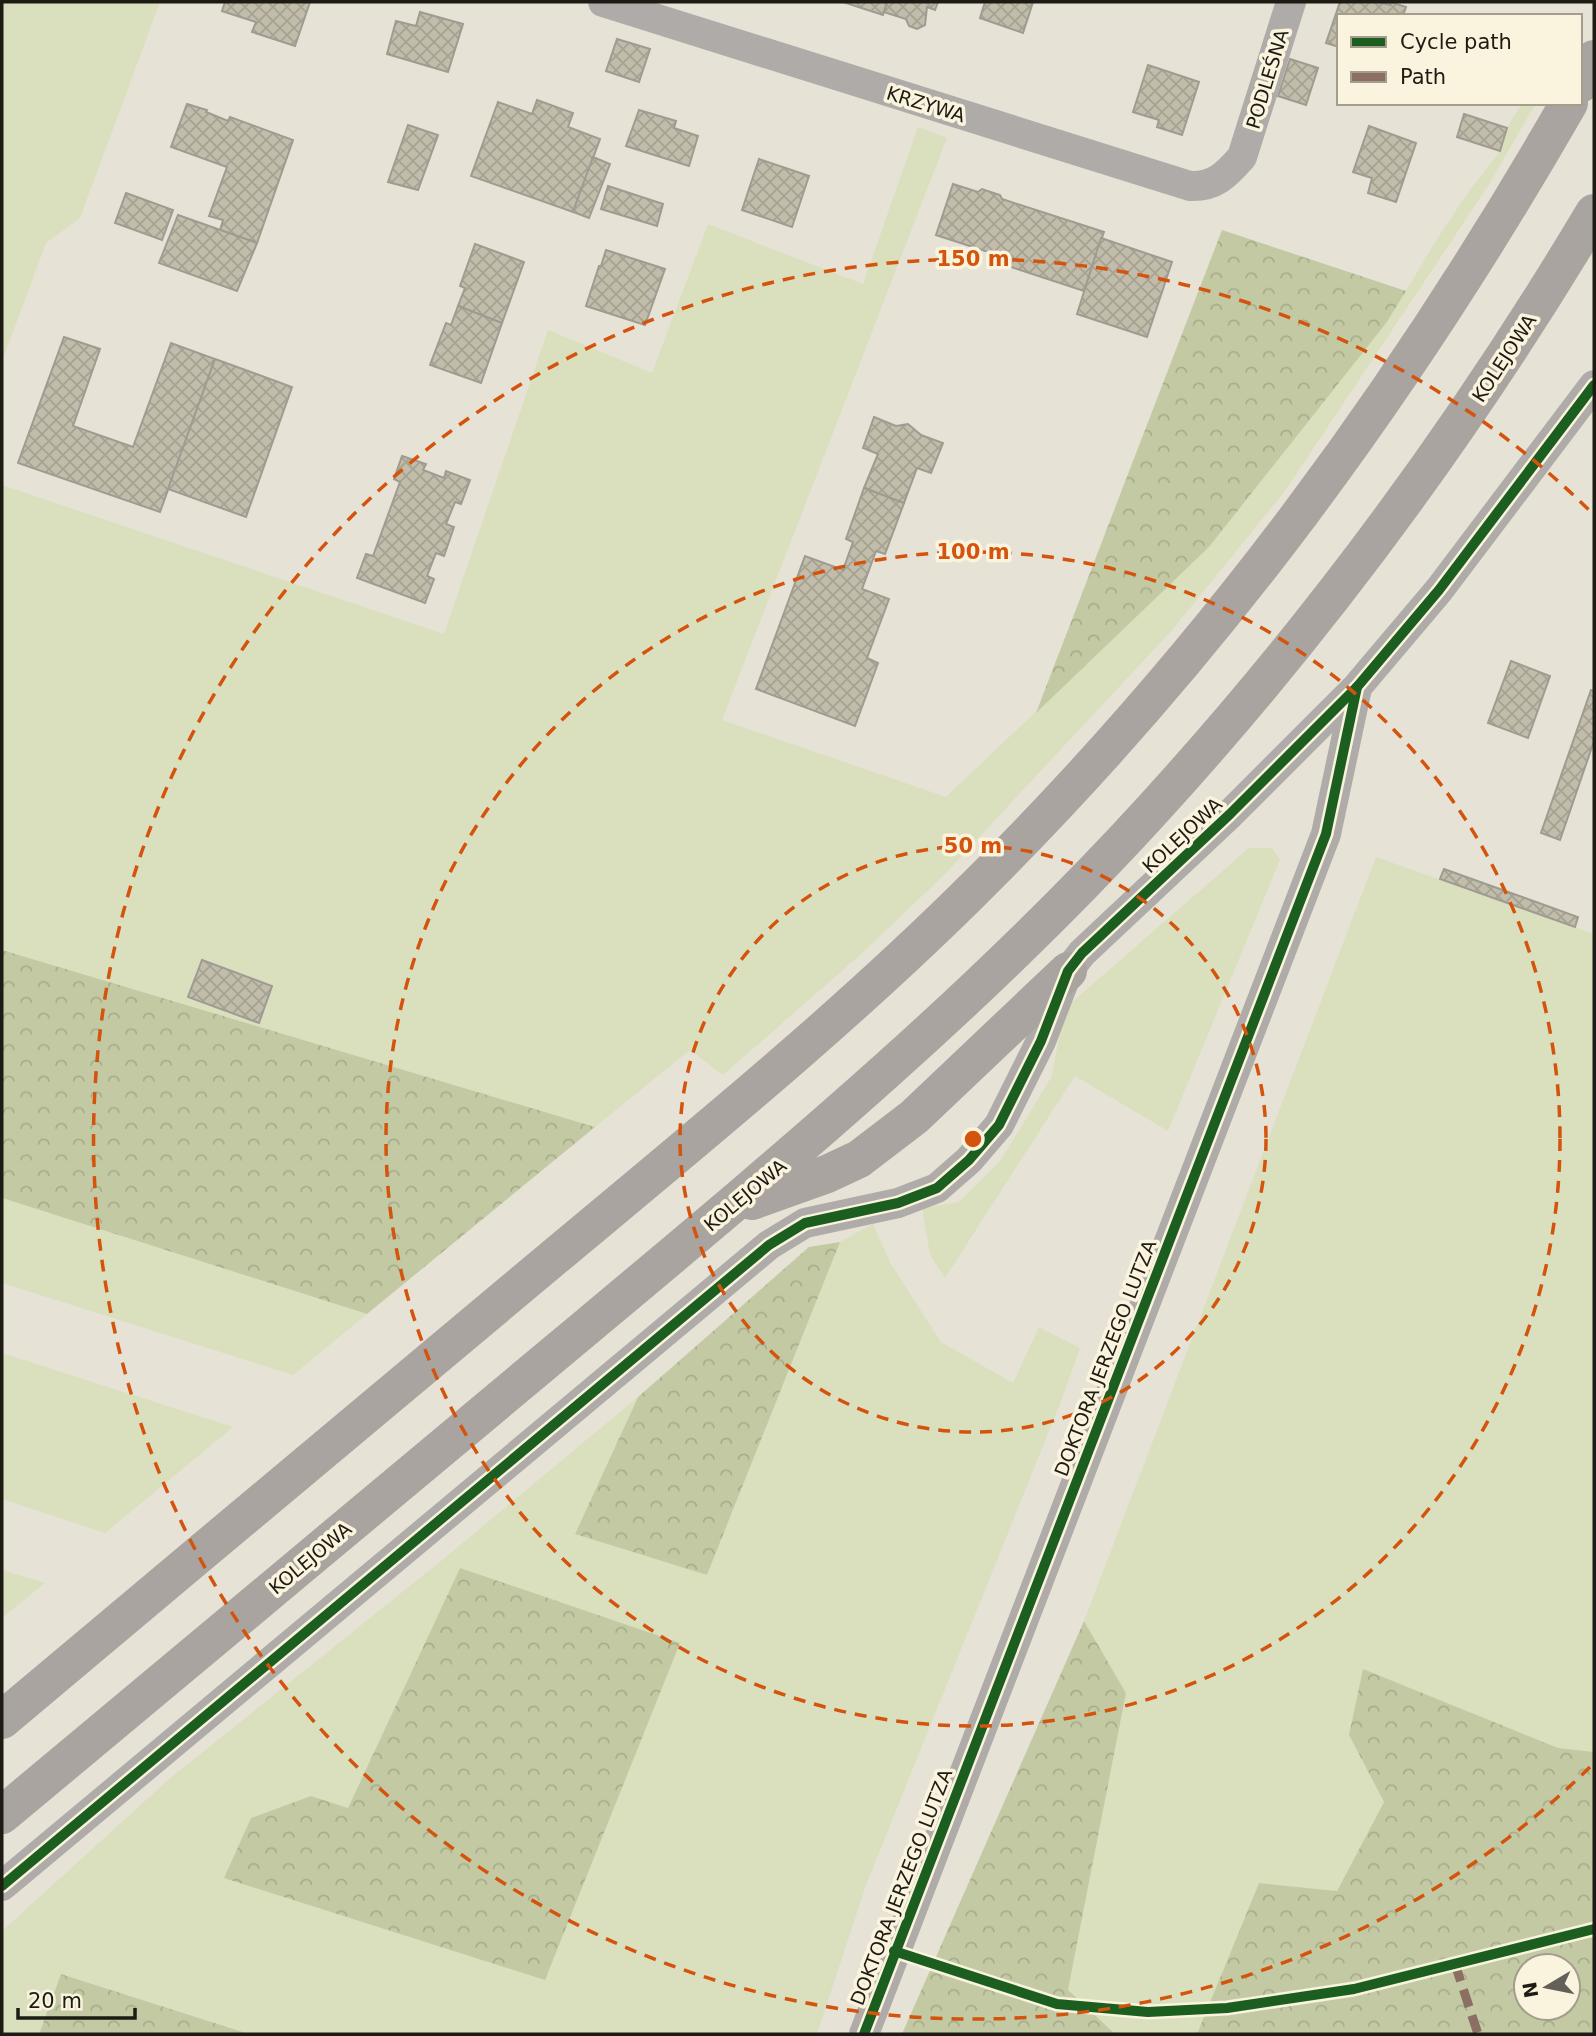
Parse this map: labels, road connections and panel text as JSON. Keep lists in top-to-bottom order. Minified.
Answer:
{"streets":{"highway":["KOLEJOWA"],"street":["PODLEŚNA","KRZYWA","DOKTORA JERZEGO LUTZA"]},"crossings":[["PODLEŚNA","KRZYWA"],["KOLEJOWA","DOKTORA JERZEGO LUTZA"]],"legend":["Cycle path","Path"],"scale_bar":"20 m","north":"left","rings":["150 m","100 m","50 m"]}
